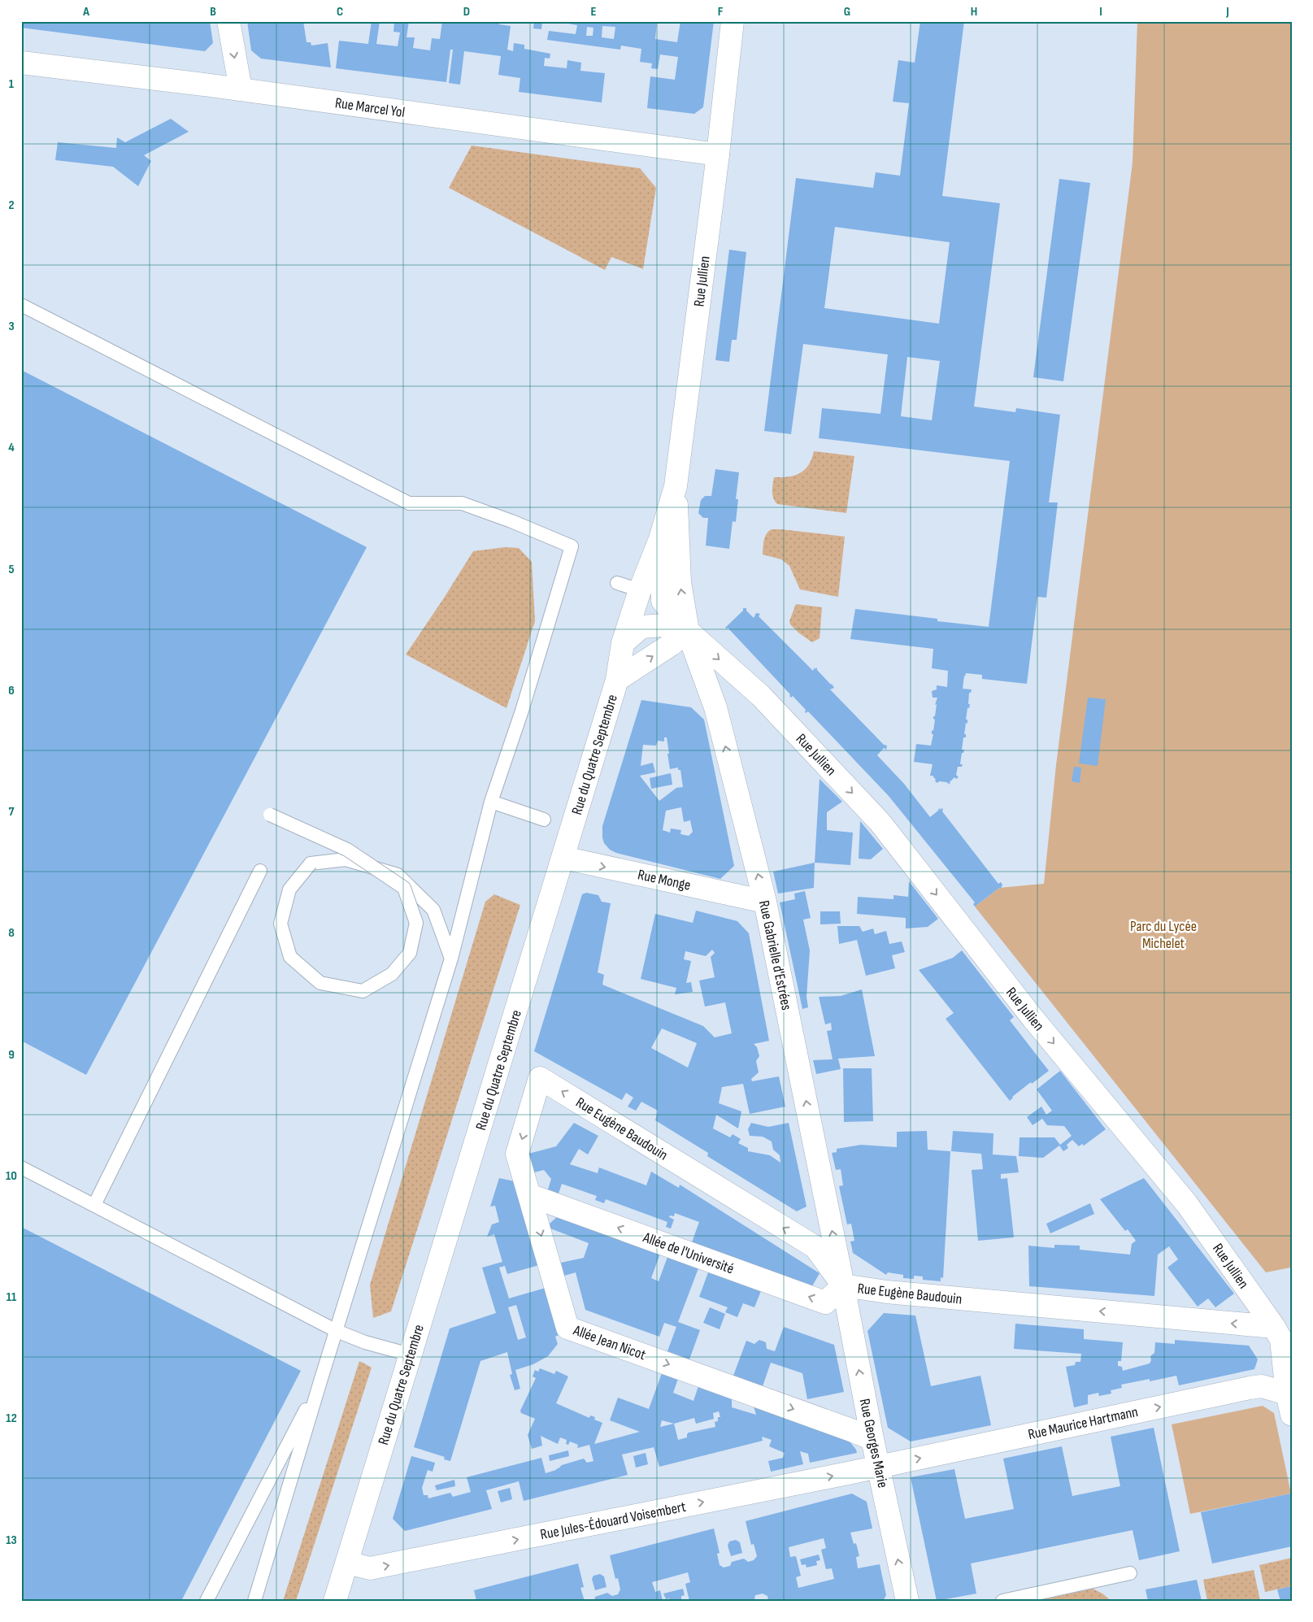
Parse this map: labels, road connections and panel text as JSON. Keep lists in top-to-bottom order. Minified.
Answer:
{"streets":{"street":["Rue Marcel Yol","Rue Jullien","Rue du Quatre Septembre","Rue Monge","Rue Gabrielle d'Estrées","Rue Eugène Baudouin","Allée de l'Université","Allée Jean Nicot","Rue Maurice Hartmann","Rue Georges Marie","Rue Jules-Édouard Voisembert"]},"crossings":[["Rue Marcel Yol","Rue Jullien"],["Rue Jullien","Rue du Quatre Septembre"],["Rue Jullien","Rue Gabrielle d'Estrées"],["Rue Jullien","Rue Eugène Baudouin"],["Rue du Quatre Septembre","Rue Monge"],["Rue du Quatre Septembre","Rue Jules-Édouard Voisembert"],["Rue Monge","Rue Gabrielle d'Estrées"],["Rue Gabrielle d'Estrées","Rue Eugène Baudouin"],["Rue Gabrielle d'Estrées","Allée de l'Université"],["Rue Gabrielle d'Estrées","Rue Georges Marie"],["Rue Eugène Baudouin","Allée de l'Université"],["Rue Eugène Baudouin","Allée Jean Nicot"],["Rue Eugène Baudouin","Rue Georges Marie"],["Allée de l'Université","Allée Jean Nicot"],["Allée de l'Université","Rue Georges Marie"],["Allée Jean Nicot","Rue Georges Marie"],["Rue Maurice Hartmann","Rue Georges Marie"],["Rue Maurice Hartmann","Rue Jules-Édouard Voisembert"],["Rue Georges Marie","Rue Jules-Édouard Voisembert"]],"one_way":["Rue Jullien","Rue Monge","Rue Gabrielle d'Estrées","Rue Eugène Baudouin","Allée de l'Université","Allée Jean Nicot","Rue Maurice Hartmann","Rue Georges Marie","Rue Jules-Édouard Voisembert"],"parks":["Parc du Lycée Michelet"],"grid":{"columns":["A","B","C","D","E","F","G","H","I","J"],"rows":["1","2","3","4","5","6","7","8","9","10","11","12","13"]}}
